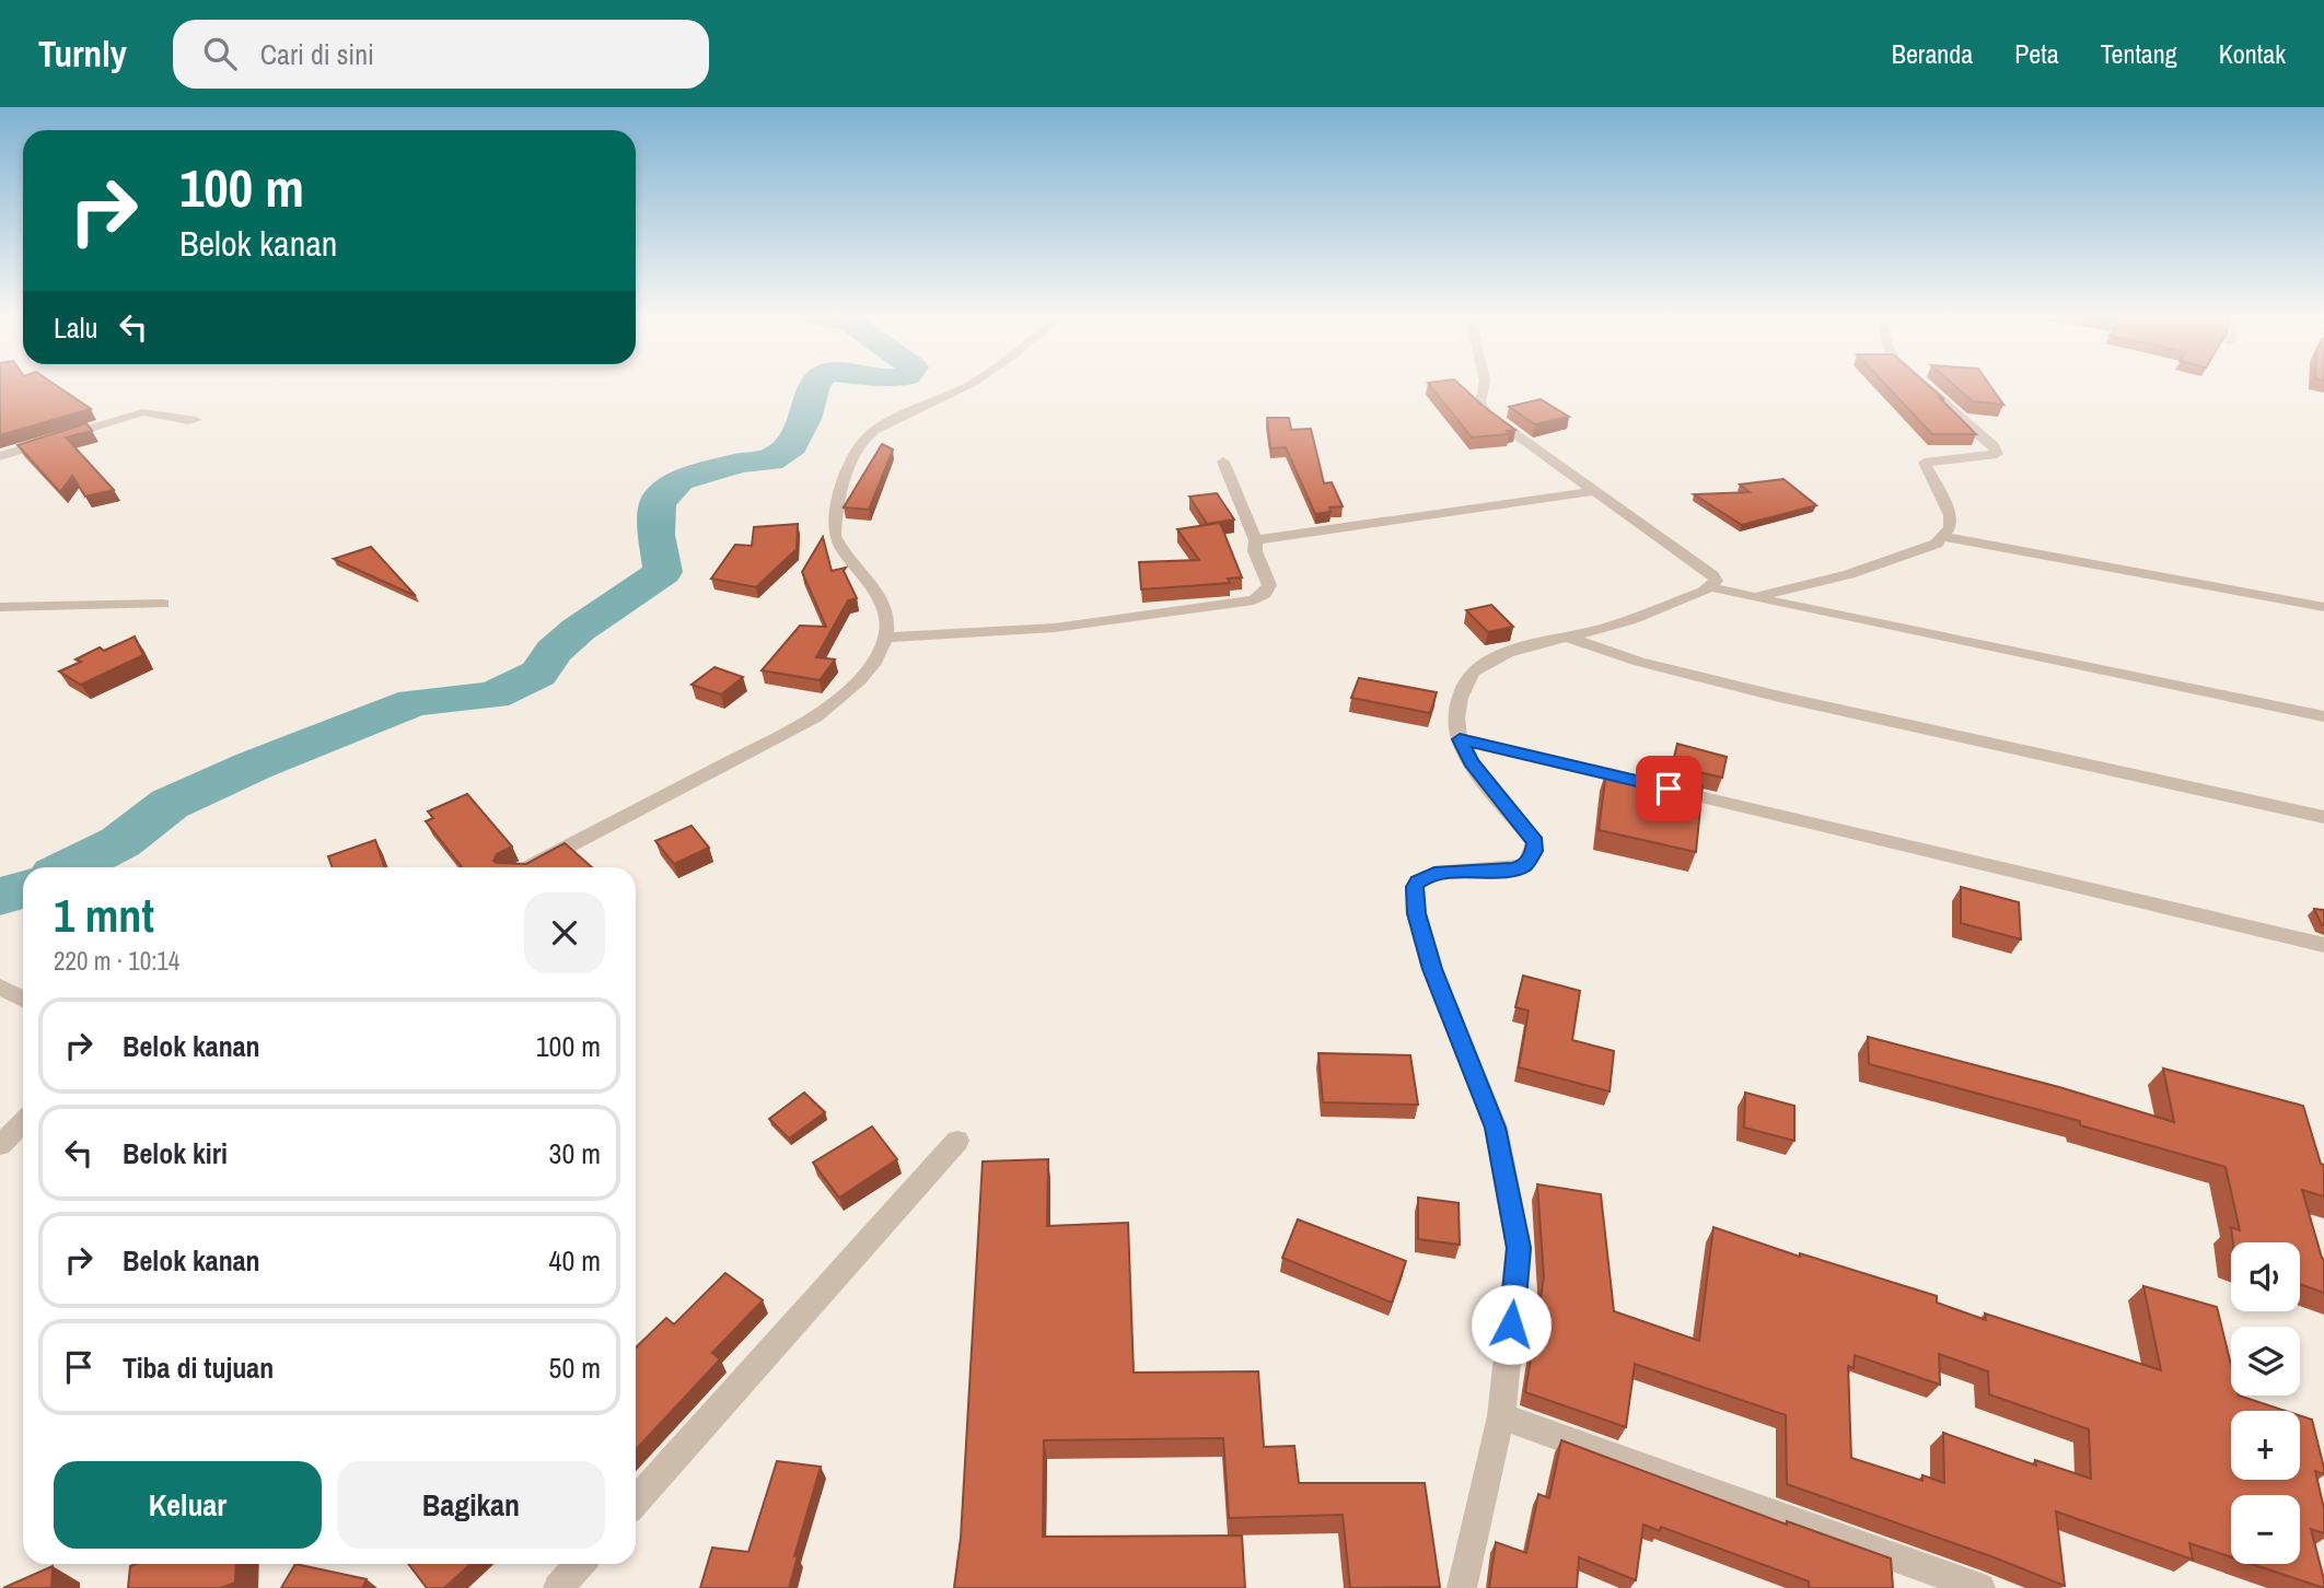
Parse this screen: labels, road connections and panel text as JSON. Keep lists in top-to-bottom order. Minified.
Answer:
{"page":{"header":"Turnly","search":"Cari di sini","nav":["Beranda","Peta","Tentang","Kontak"],"turn":["100 m","Belok kanan"],"then":"Lalu","heading":["1 mnt","220 m · 10:14"],"list":[{"name":"Belok kanan","value":"100 m"},{"name":"Belok kiri","value":"30 m"},{"name":"Belok kanan","value":"40 m"},{"name":"Tiba di tujuan","value":"50 m"}],"map_buttons":["+","−"],"buttons":["Keluar","Bagikan"]}}
